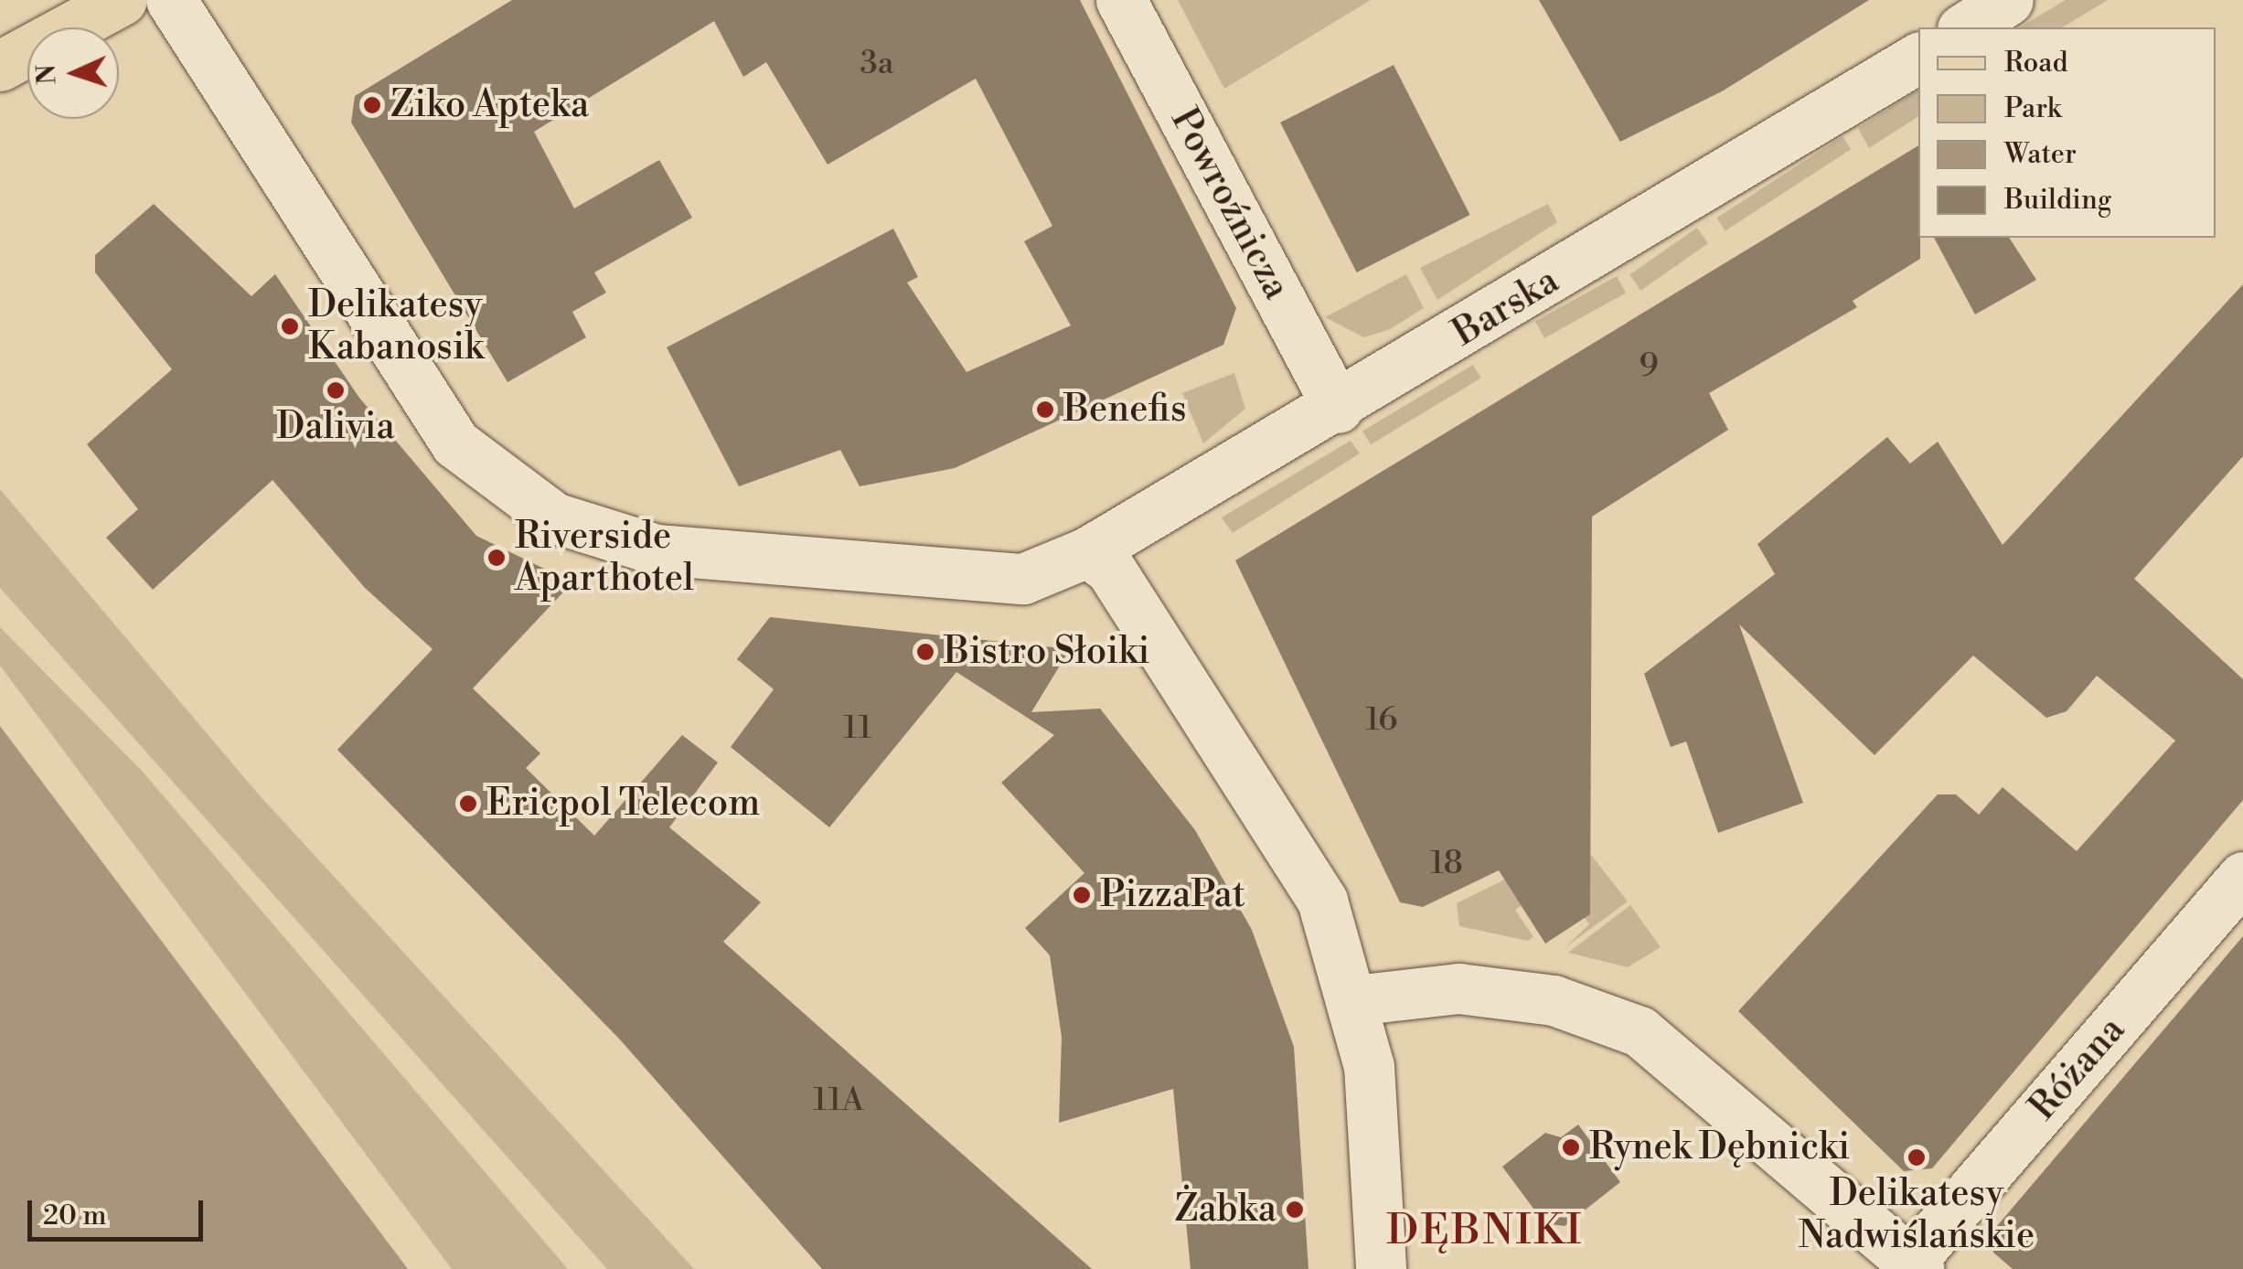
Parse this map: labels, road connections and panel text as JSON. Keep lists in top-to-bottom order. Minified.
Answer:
{"streets":{"street":["Powroźnicza","Barska","Różana"]},"crossings":[["Powroźnicza","Barska"]],"districts":["DĘBNIKI"],"places":["Ziko Apteka","Delikatesy Kabanosik","Dalivia","Benefis","Riverside Aparthotel","Bistro Słoiki","Ericpol Telecom","PizzaPat","Rynek Dębnicki","Delikatesy Nadwiślańskie","Żabka"],"house_numbers":["3a","9","16","11","18","11A"],"legend":["Road","Park","Water","Building"],"scale_bar":"20 m","north":"left"}
